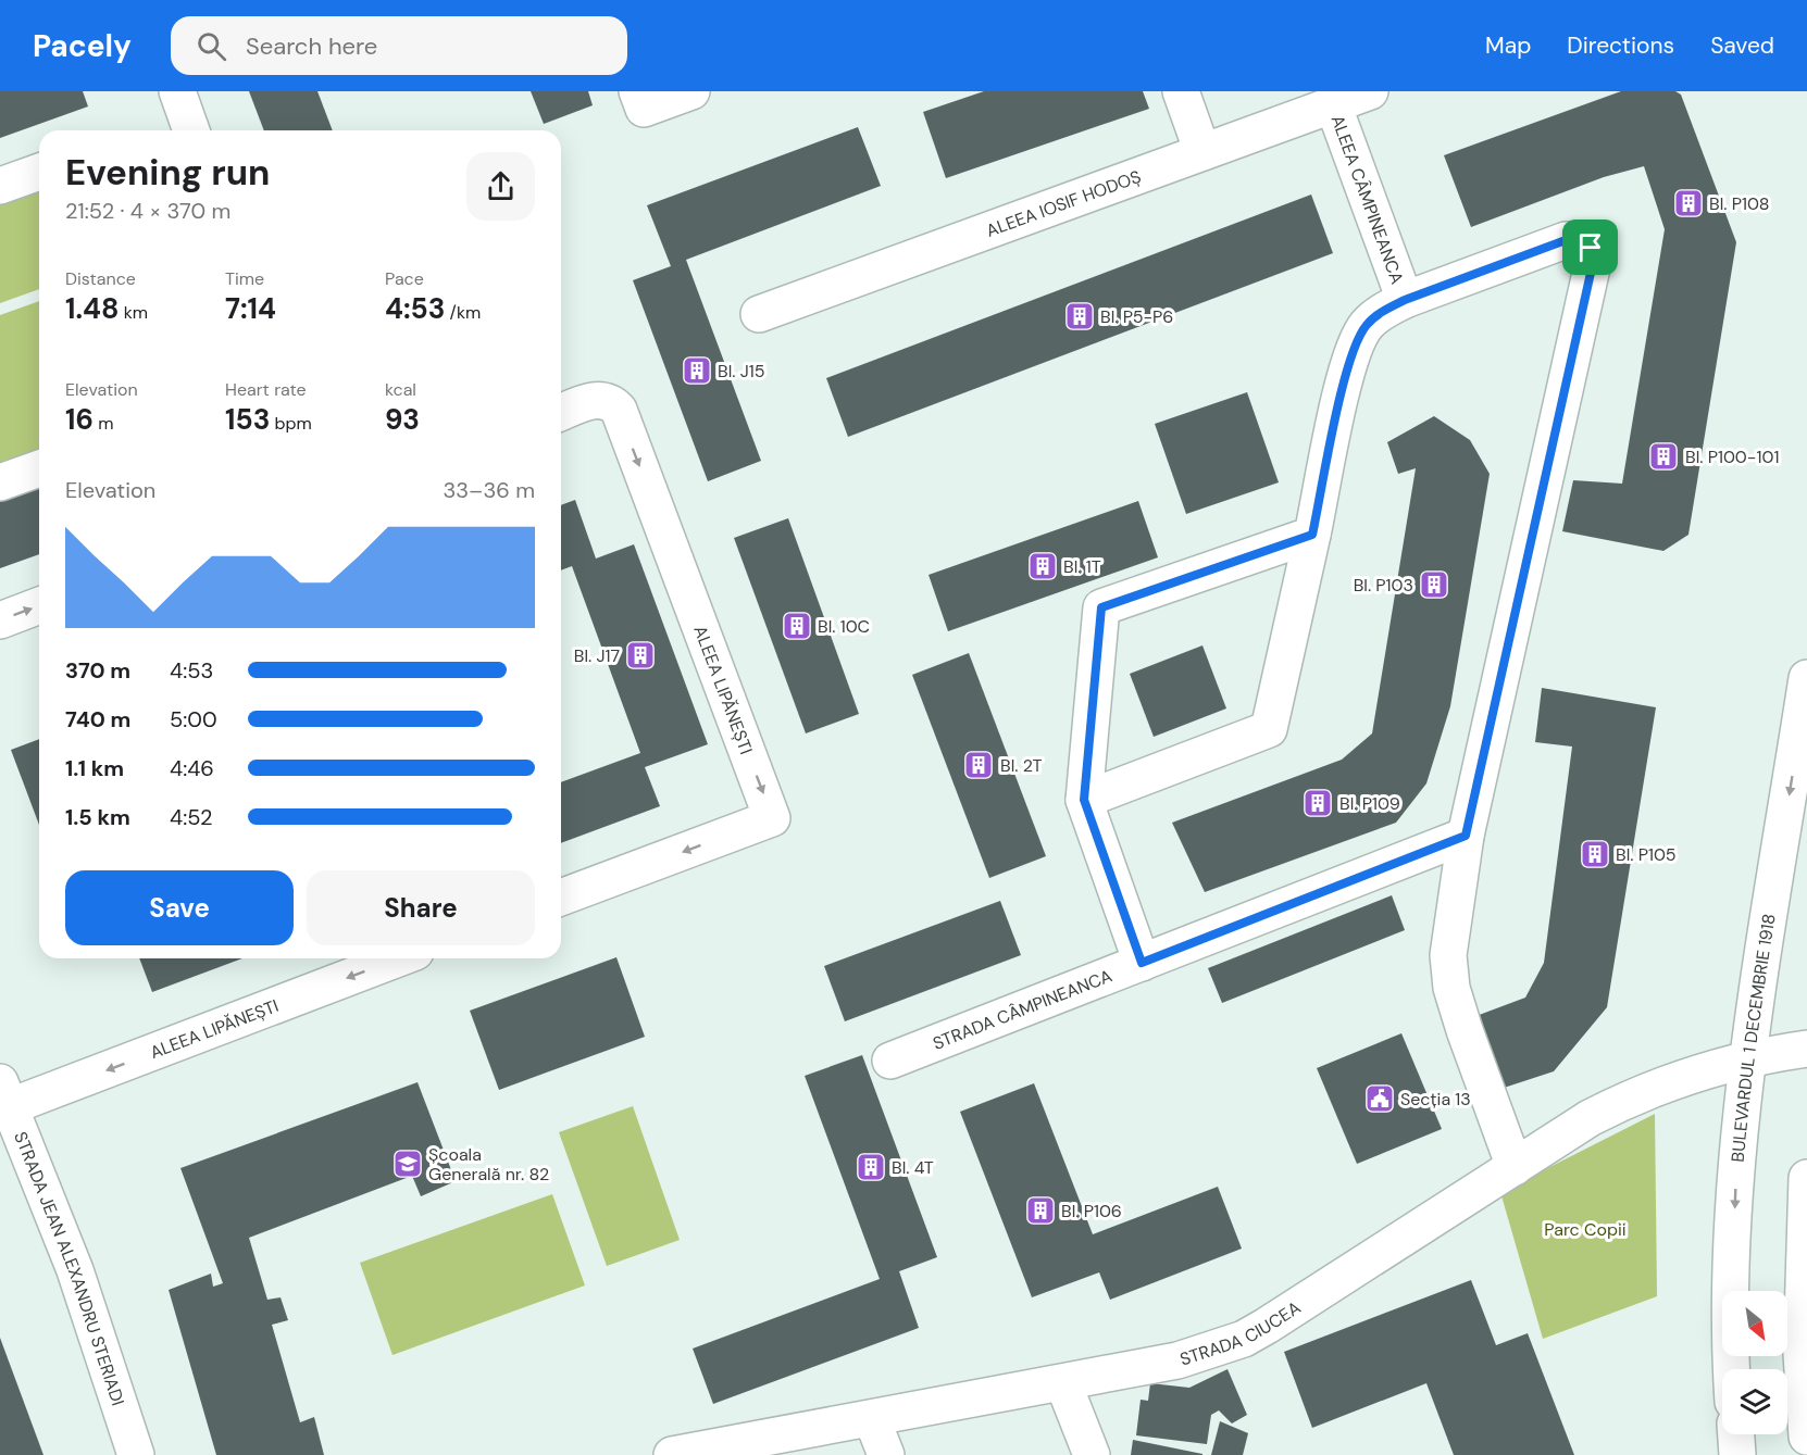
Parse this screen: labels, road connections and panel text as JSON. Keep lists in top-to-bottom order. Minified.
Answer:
{"streets":{"street":["ALEEA CÂMPINEANCA","ALEEA IOSIF HODOȘ","ALEEA LIPĂNEȘTI","STRADA CÂMPINEANCA","BULEVARDUL 1 DECEMBRIE 1918","STRADA JEAN ALEXANDRU STERIADI","STRADA CIUCEA"]},"crossings":[["ALEEA CÂMPINEANCA","ALEEA IOSIF HODOȘ"],["ALEEA LIPĂNEȘTI","STRADA JEAN ALEXANDRU STERIADI"],["BULEVARDUL 1 DECEMBRIE 1918","STRADA CIUCEA"]],"parks":["Parc Copii"],"places":{"building":["Bl. P108","Bl. P5-P6","Bl. J15","Bl. P100-101","Bl. 1T","Bl. P103","Bl. 10C","Bl. J17","Bl. 2T","Bl. P109","Bl. P105","Bl. 4T","Bl. P106"],"public building":["Secția 13"],"school or university":["Școala Generală nr. 82"]},"north":"bottom right","page":{"header":"Pacely","search":"Search here","nav":["Map","Directions","Saved"],"heading":["Evening run","21:52 · 4 × 370 m"],"stats":[["Distance","1.48 km"],["Time","7:14"],["Pace","4:53 /km"],["Elevation","16 m"],["Heart rate","153 bpm"],["kcal","93"]],"chart":["Elevation","33–36 m"],"list":[{"name":"370 m","note":"4:53"},{"name":"740 m","note":"5:00"},{"name":"1.1 km","note":"4:46"},{"name":"1.5 km","note":"4:52"}],"buttons":["Save","Share"]}}
